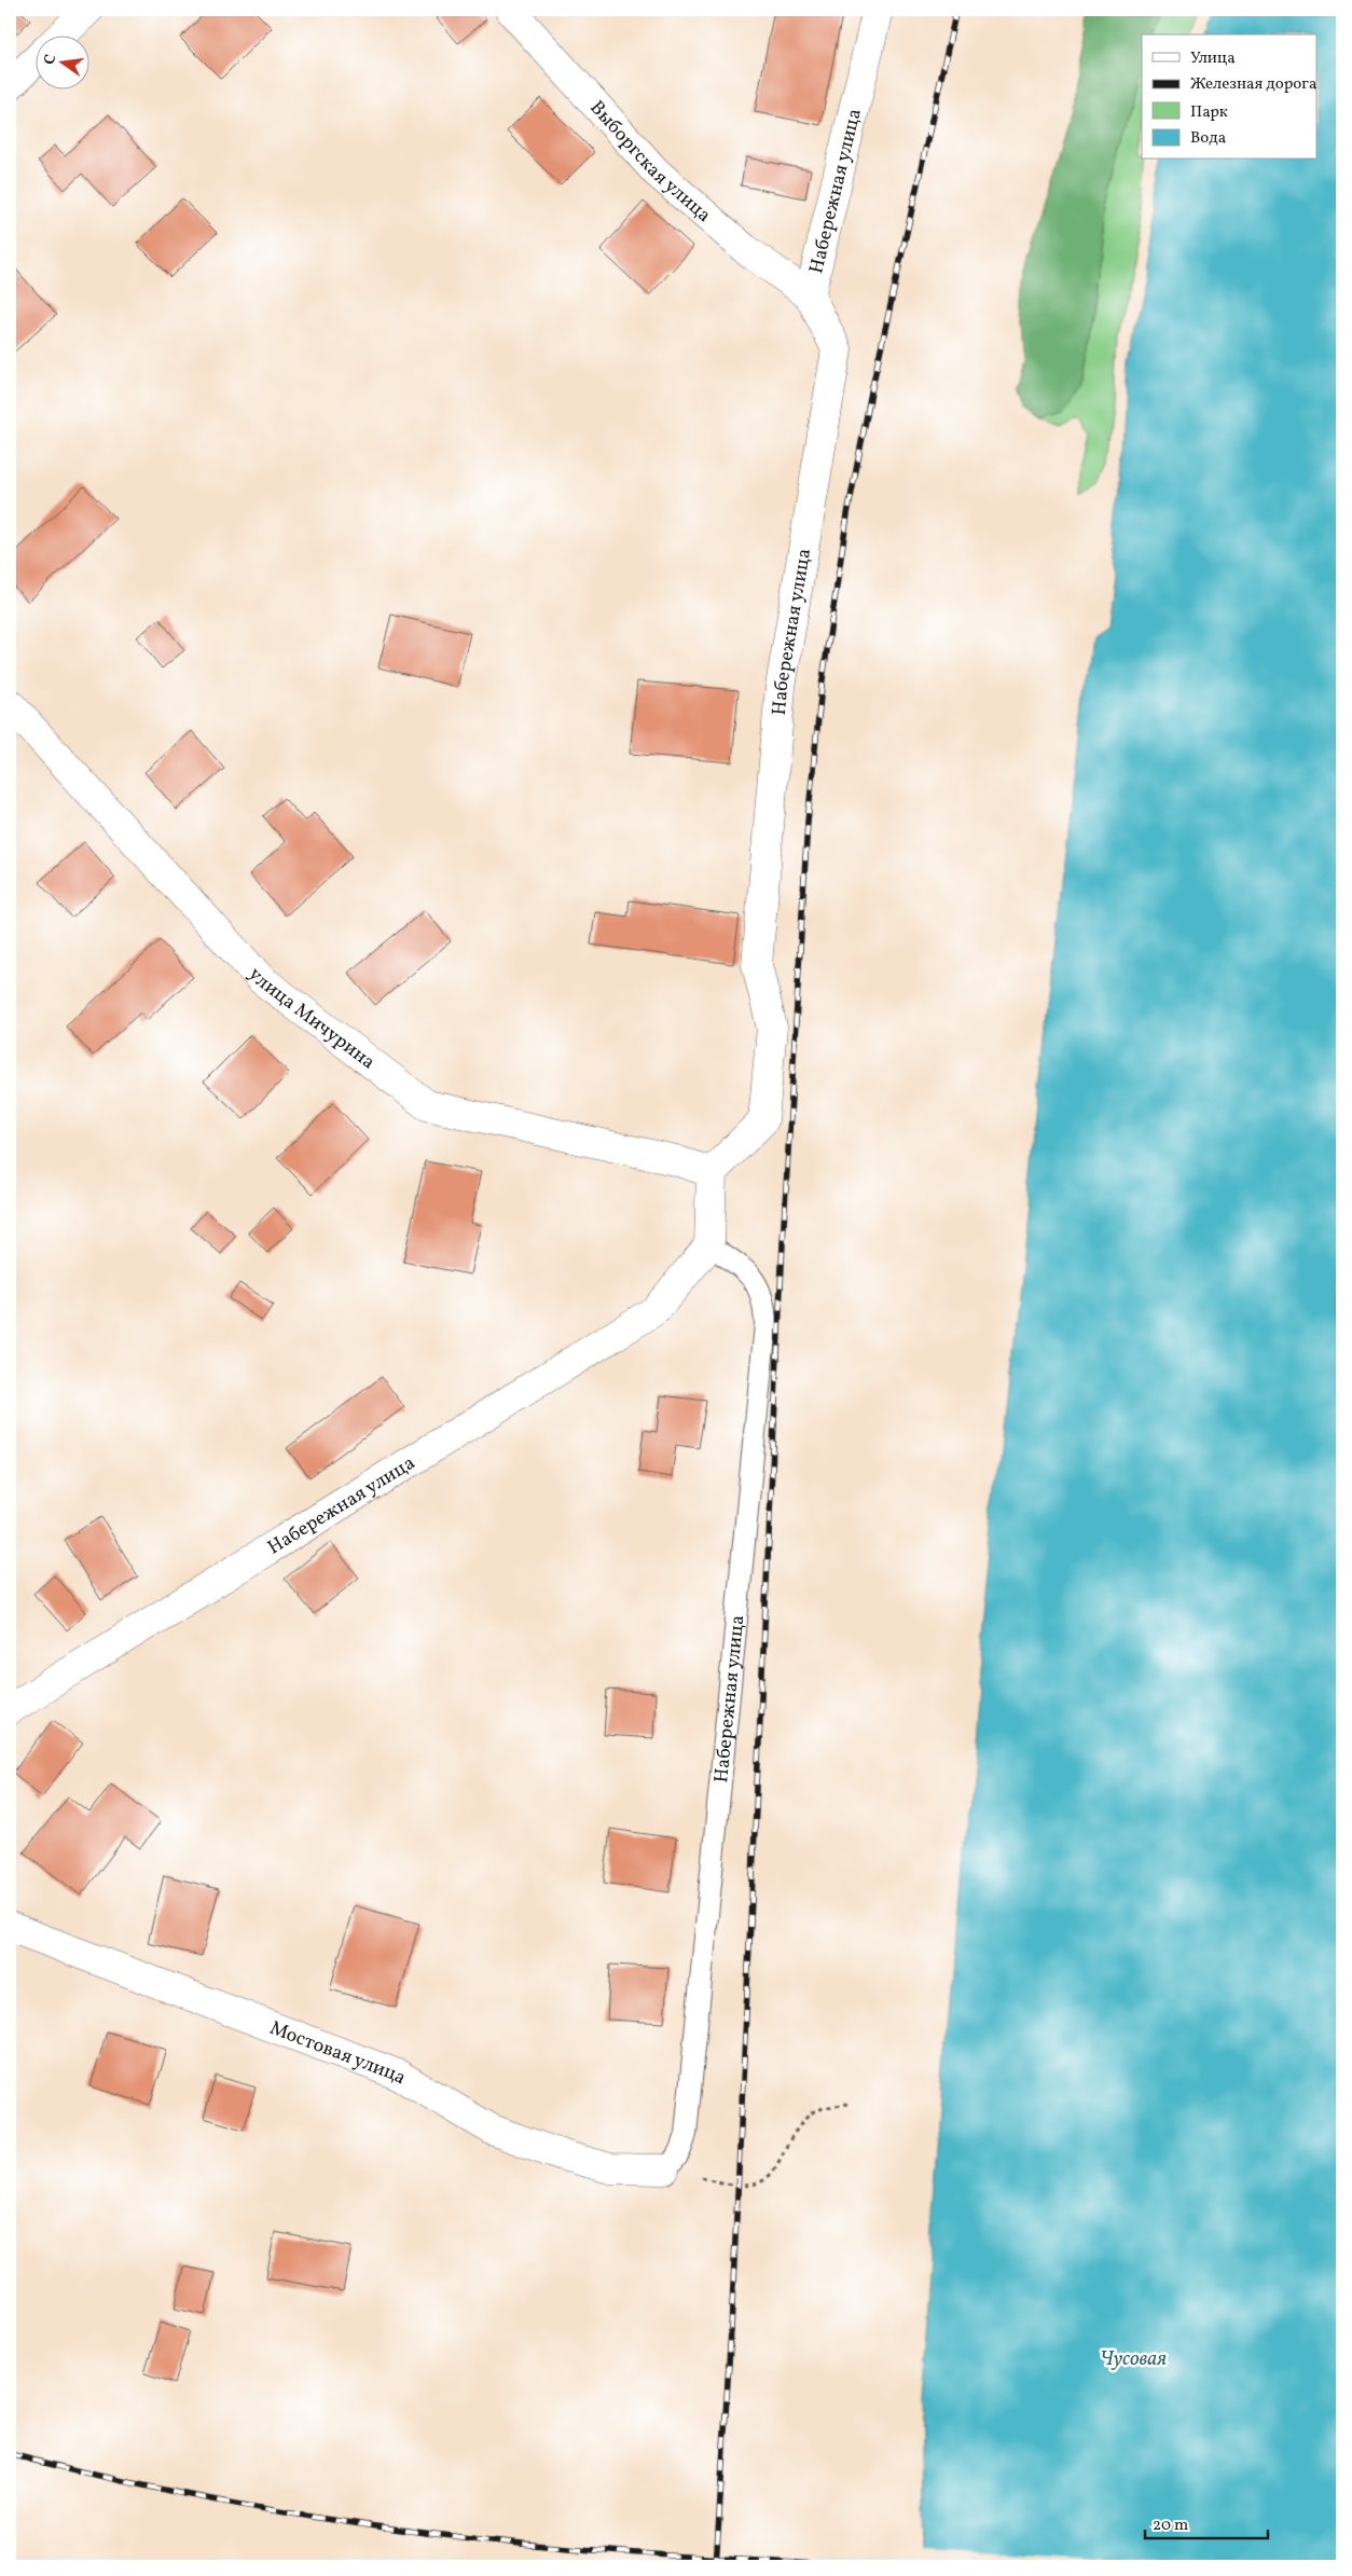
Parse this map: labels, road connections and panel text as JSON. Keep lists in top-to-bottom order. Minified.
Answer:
{"streets":{"street":["Выборгская улица","Набережная улица","улица Мичурина","Мостовая улица"]},"crossings":[["Выборгская улица","Набережная улица"],["Набережная улица","улица Мичурина"],["Набережная улица","Мостовая улица"]],"water":["Чусовая"],"legend":["Улица","Железная дорога","Парк","Вода"],"scale_bar":"20 m","north":"left"}
